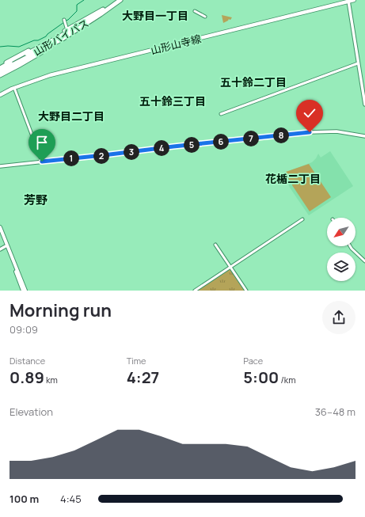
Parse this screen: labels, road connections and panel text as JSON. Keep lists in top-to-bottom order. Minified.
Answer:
{"streets":{"highway":["山形バイパス"],"main road":["山形山寺線"]},"districts":["大野目一丁目","五十鈴二丁目","五十鈴三丁目","大野目二丁目","花楯二丁目","芳野"],"north":"bottom left","page":{"pins":["8","7","6","5","4","3","2","1"],"heading":["Morning run","09:09"],"stats":[["Distance","0.89 km"],["Time","4:27"],["Pace","5:00 /km"]],"chart":["Elevation","36–48 m"],"list":[{"name":"100 m","note":"4:45"}]}}
